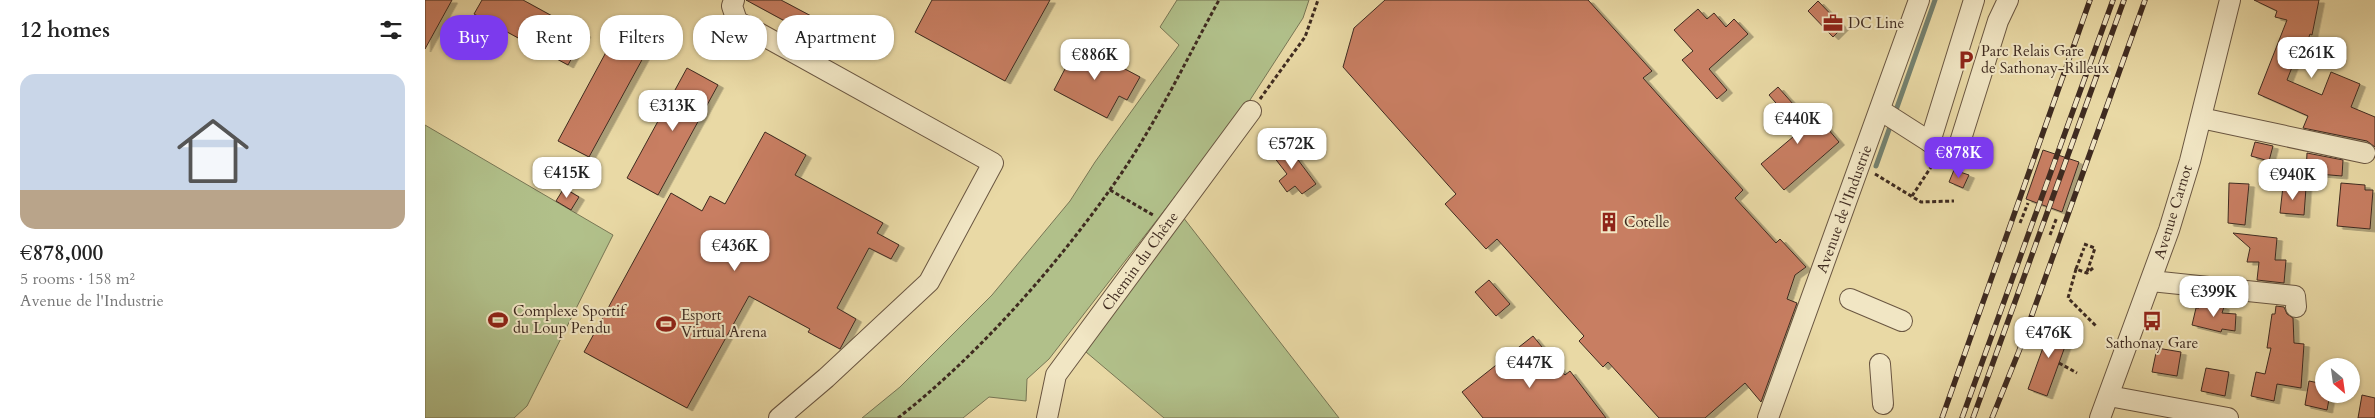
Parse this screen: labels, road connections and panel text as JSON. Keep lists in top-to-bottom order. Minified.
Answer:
{"streets":{"street":["Avenue de l'Industrie","Avenue Carnot","Chemin du Chêne"]},"places":{"office":["DC Line"],"parking":["Parc Relais Gare de Sathonay-Rilleux"],"building":["Cotelle"],"sports":["Complexe Sportif du Loup Pendu","Esport Virtual Arena"],"bus stop":["Sathonay Gare"]},"north":"bottom right","page":{"heading":"12 homes","chip":["Buy","Rent","Filters","New","Apartment"],"price":["€261K","€886K","€313K","€440K","€572K","€878K","€415K","€940K","€436K","€399K","€476K","€447K"],"list":[{"name":"€878,000","note":"5 rooms · 158 m² · Avenue de l'Industrie"}]}}
